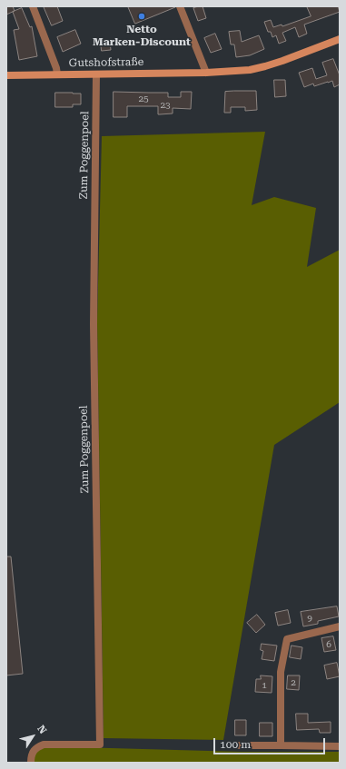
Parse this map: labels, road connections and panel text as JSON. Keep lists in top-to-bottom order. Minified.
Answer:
{"streets":{"street":["Gutshofstraße","Zum Poggenpoel"]},"crossings":[["Gutshofstraße","Zum Poggenpoel"]],"places":["Netto Marken-Discount"],"house_numbers":["25","23","9","6","2","1"],"scale_bar":"100 m","north":"top right"}
